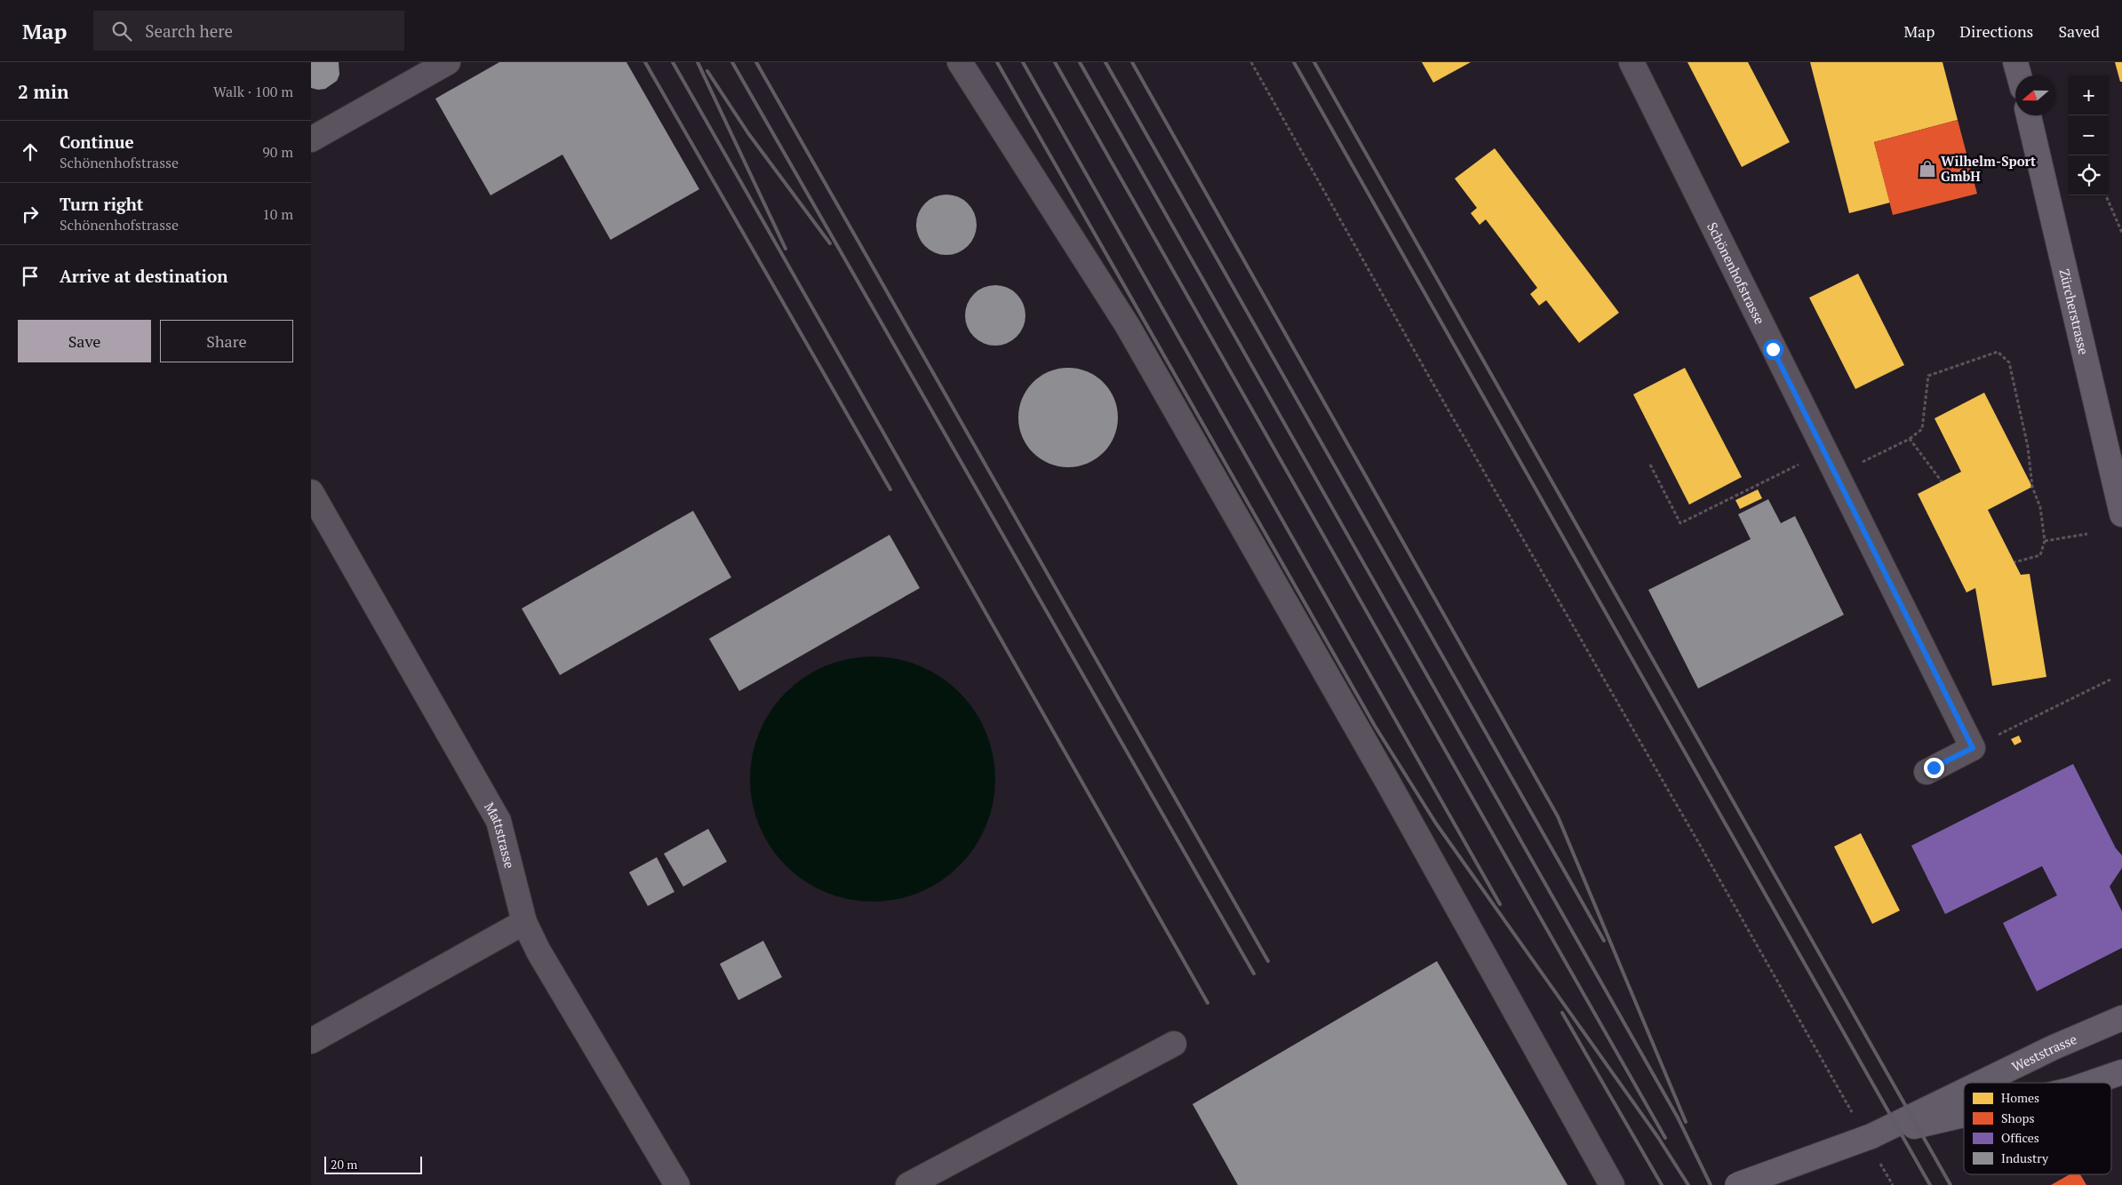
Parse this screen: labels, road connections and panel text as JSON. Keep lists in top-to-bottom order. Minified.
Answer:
{"streets":{"main road":["Zürcherstrasse","Weststrasse"],"street":["Schönenhofstrasse","Mattstrasse"]},"places":{"shop":["Wilhelm-Sport GmbH"]},"legend":["Homes","Shops","Offices","Industry"],"scale_bar":"20 m","north":"left","page":{"header":"Map","search":"Search here","nav":["Map","Directions","Saved"],"heading":["2 min","Walk · 100 m"],"map_buttons":["+","−"],"list":[["Continue","Schönenhofstrasse","90 m"],["Turn right","Schönenhofstrasse","10 m"],"Arrive at destination"],"buttons":["Save","Share"],"scale":"20 m"}}
